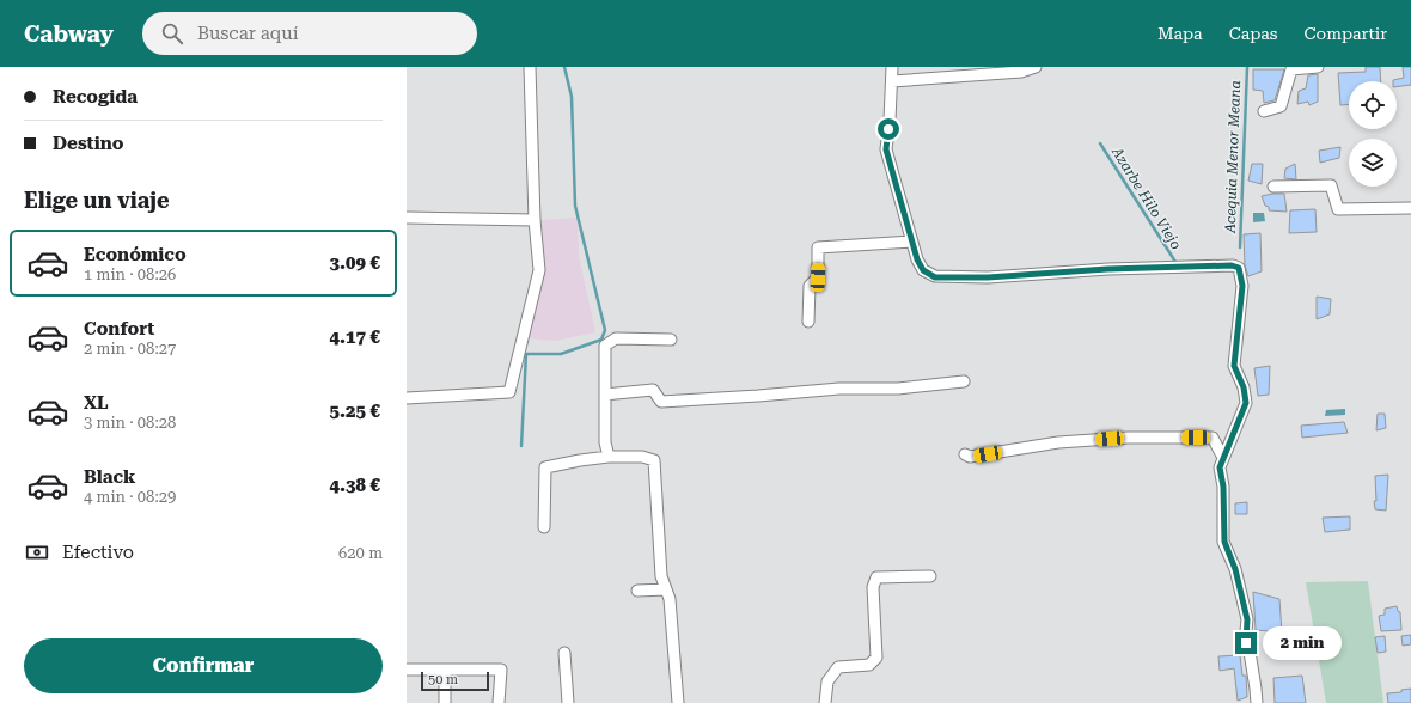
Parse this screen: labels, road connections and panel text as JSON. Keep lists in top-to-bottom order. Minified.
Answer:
{"water":["Acequia Menor Meana","Azarbe Hilo Viejo"],"scale_bar":"50 m","page":{"header":"Cabway","search":"Buscar aquí","nav":["Mapa","Capas","Compartir"],"banner":["Recogida","Destino"],"heading":"Elige un viaje","list":[{"name":"Económico","note":"1 min · 08:26","value":"3.09 €"},{"name":"Confort","note":"2 min · 08:27","value":"4.17 €"},{"name":"XL","note":"3 min · 08:28","value":"5.25 €"},{"name":"Black","note":"4 min · 08:29","value":"4.38 €"}],"pay":["Efectivo","620 m"],"bubble":"2 min","buttons":"Confirmar","scale":"50 m"}}
